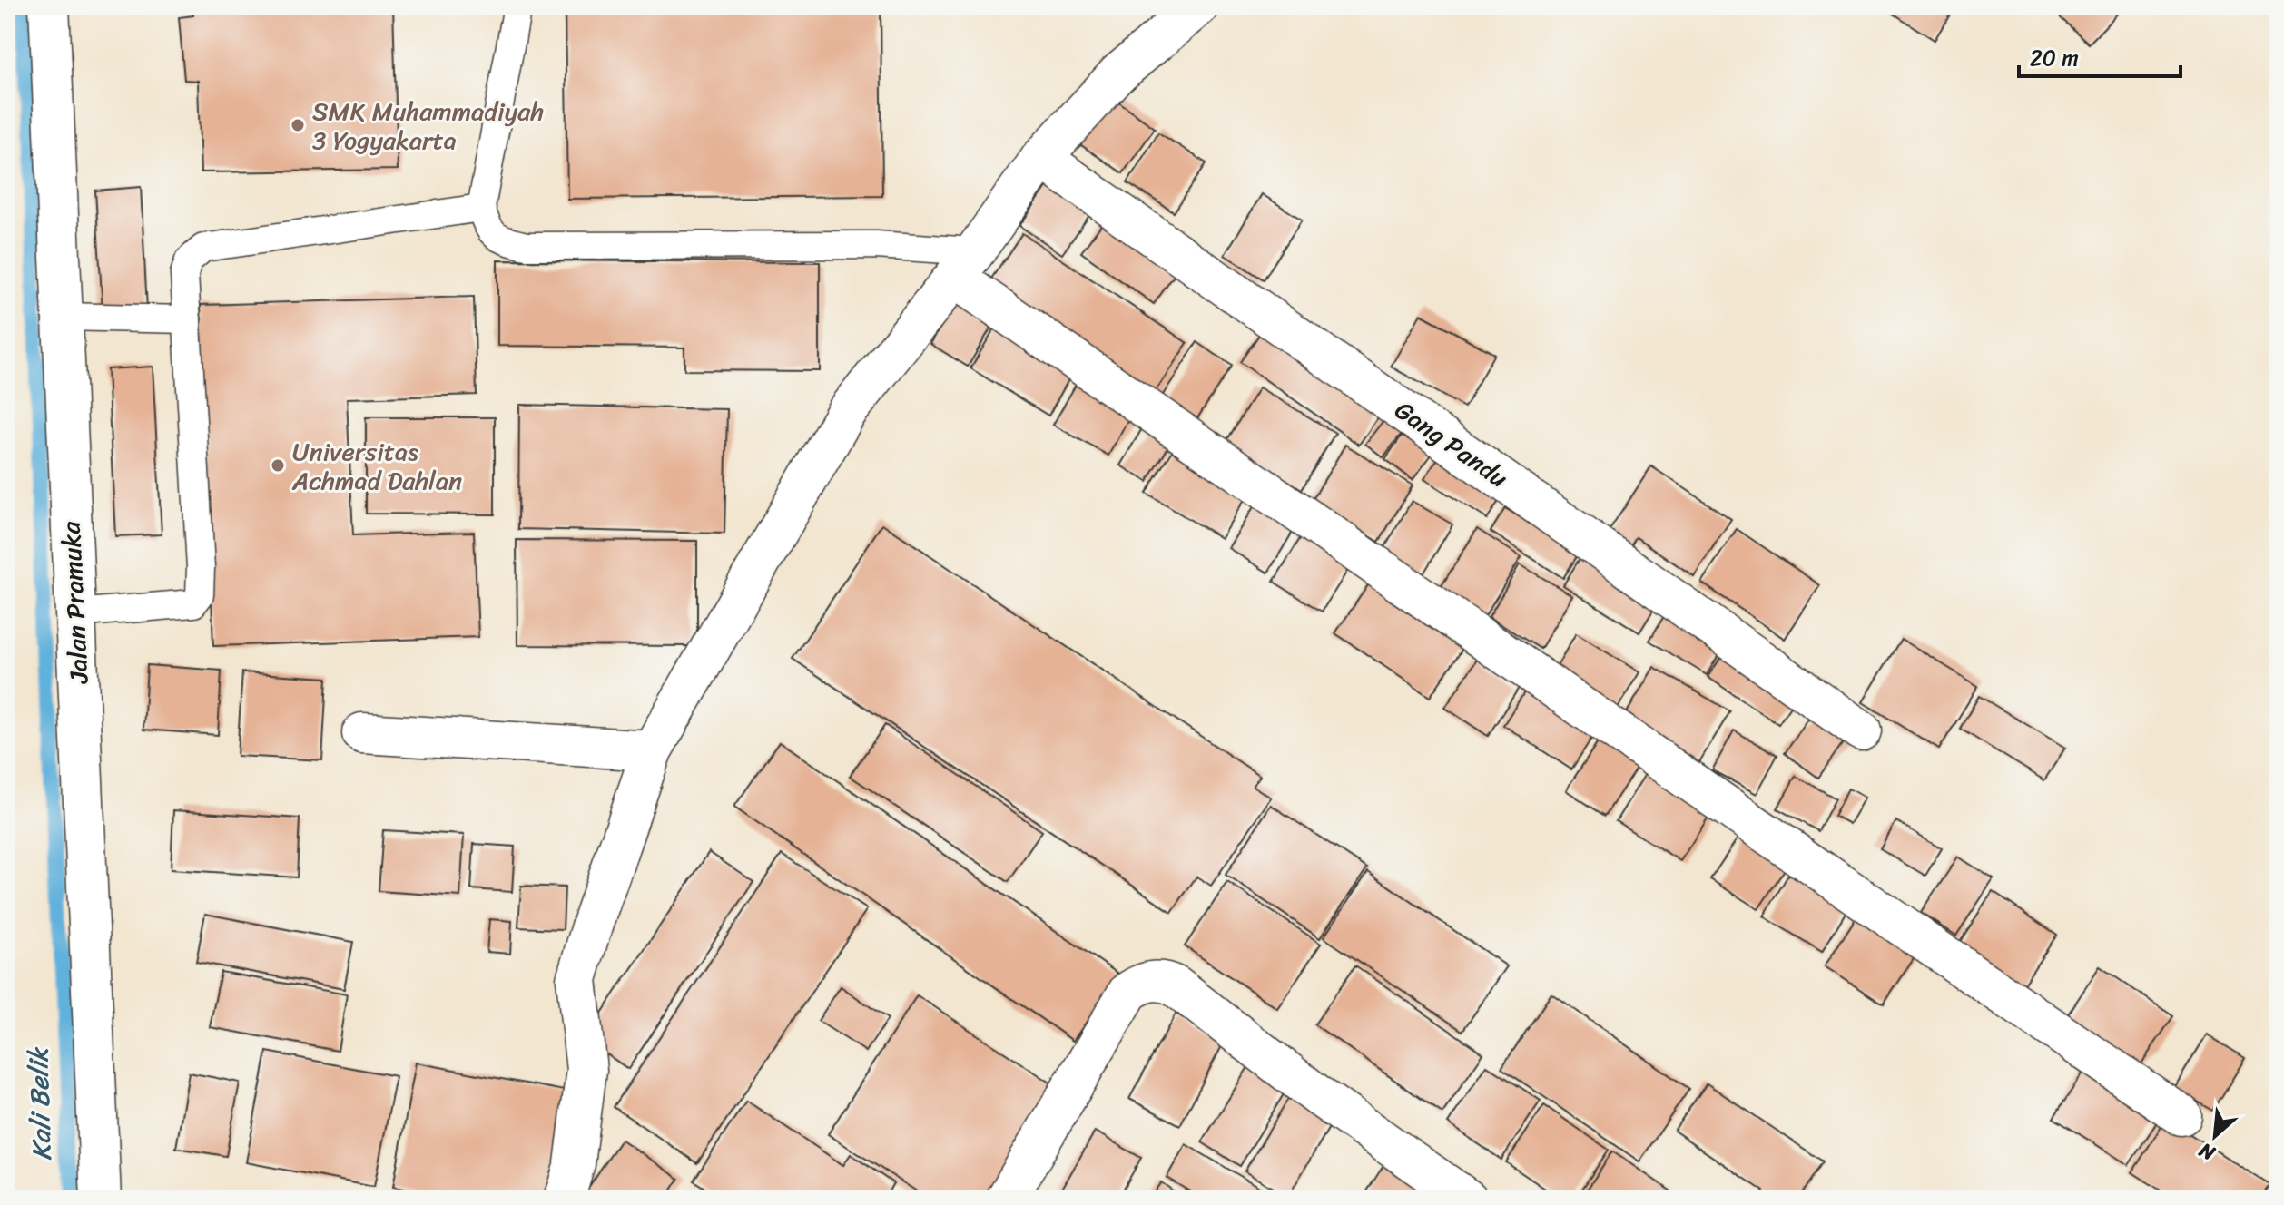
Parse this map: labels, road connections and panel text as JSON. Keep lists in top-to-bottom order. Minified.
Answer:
{"streets":{"street":["Gang Pandu","Jalan Pramuka"]},"water":["Kali Belik"],"places":["SMK Muhammadiyah 3 Yogyakarta","Universitas Achmad Dahlan"],"scale_bar":"20 m","north":"bottom left"}
